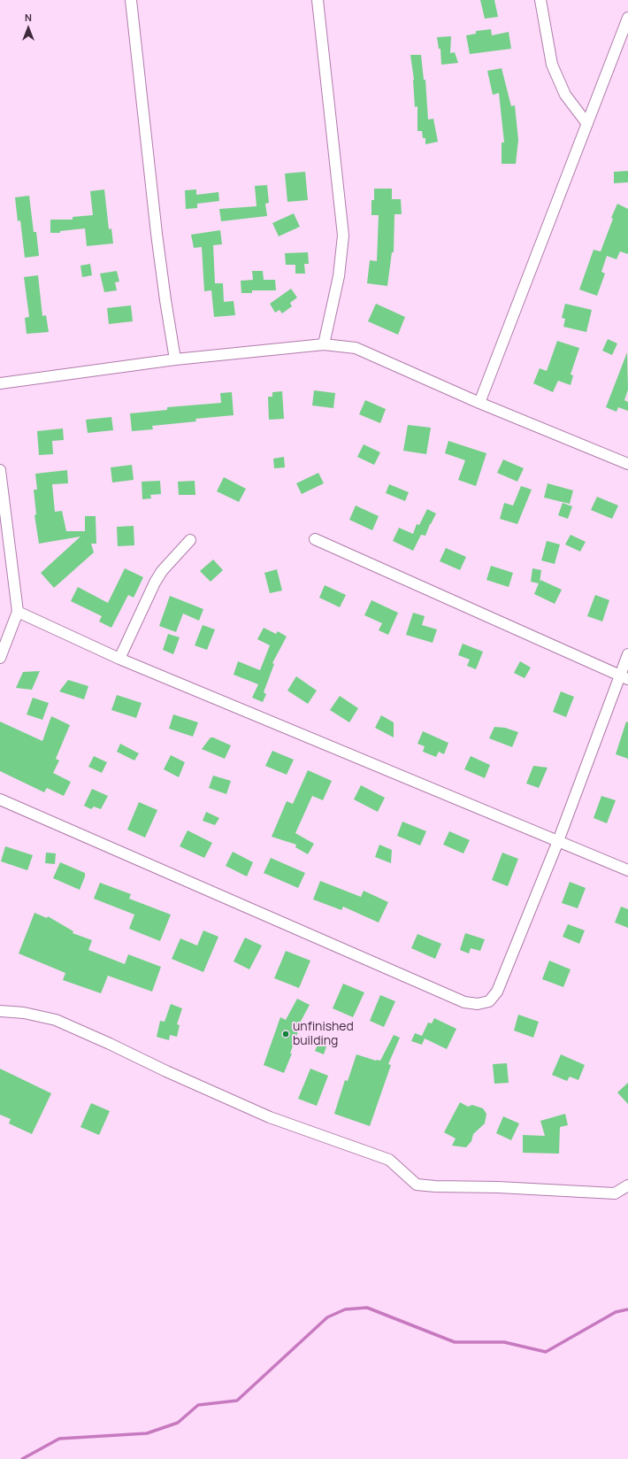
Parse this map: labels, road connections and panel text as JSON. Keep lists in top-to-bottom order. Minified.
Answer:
{"places":["unfinished building"],"north":"top"}
